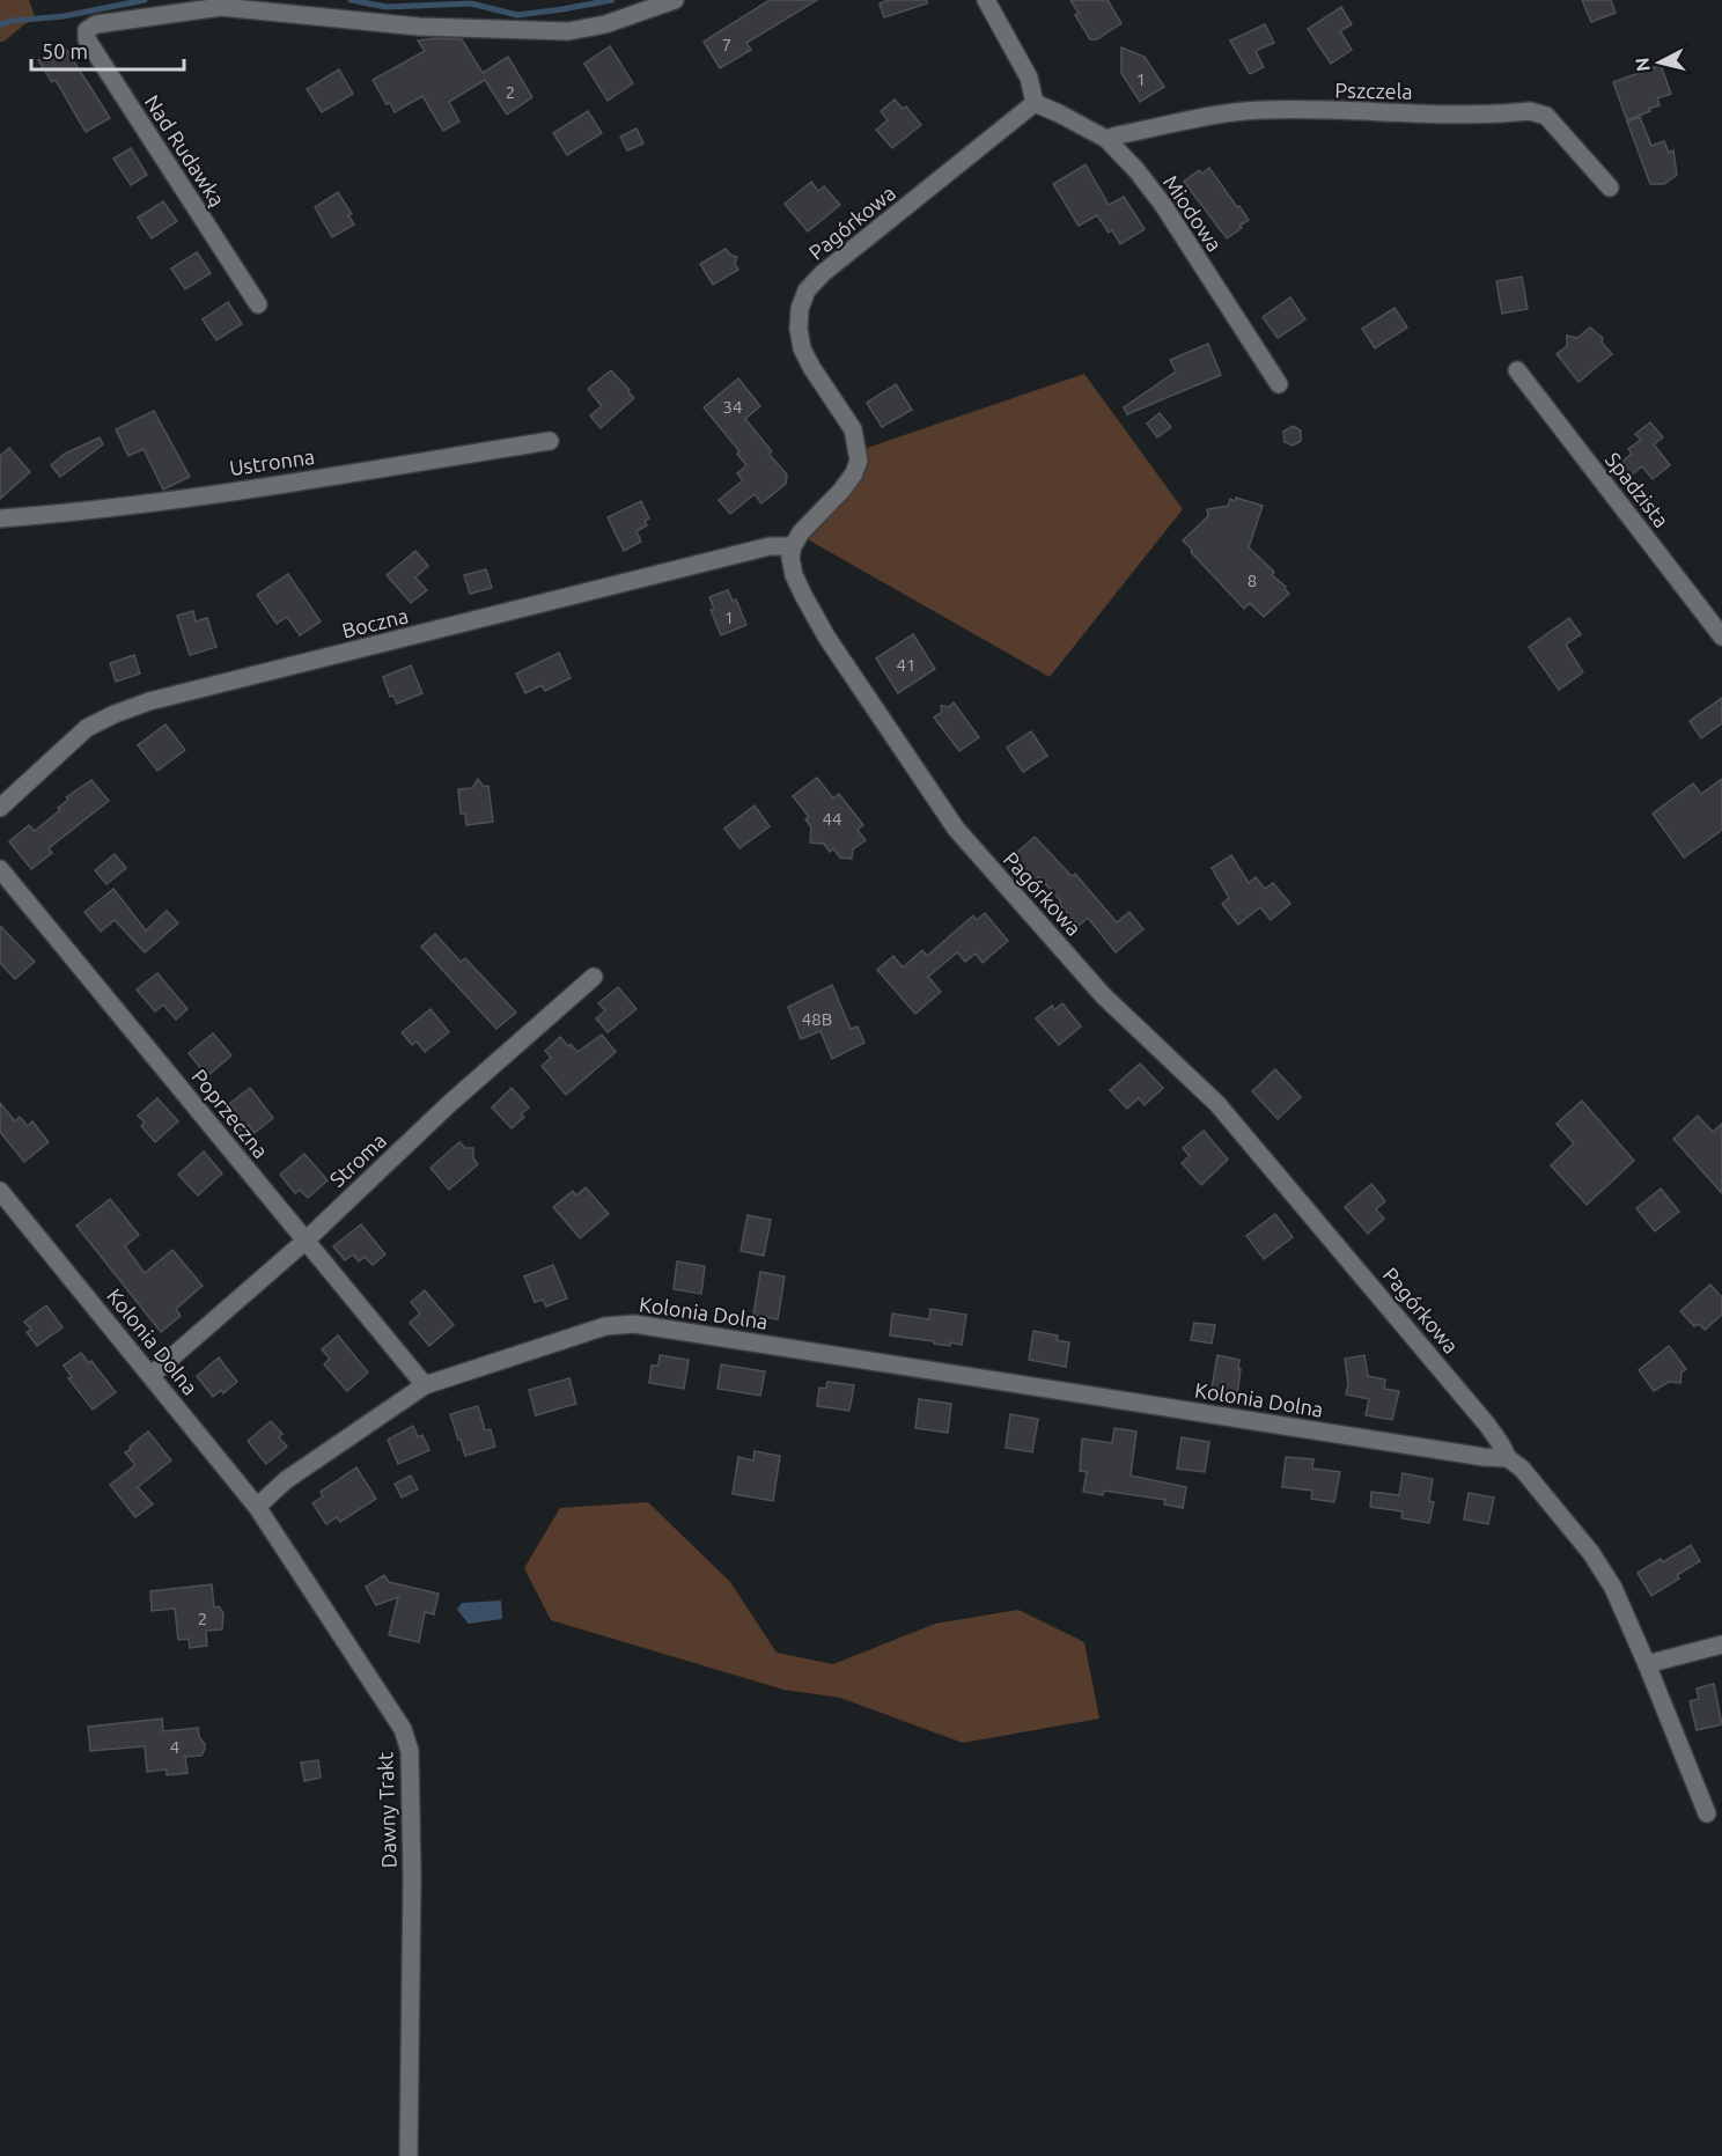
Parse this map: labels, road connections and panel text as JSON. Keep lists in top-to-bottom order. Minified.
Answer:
{"streets":{"street":["Pszczela","Nad Rudawką","Miodowa","Pagórkowa","Ustronna","Spadzista","Boczna","Poprzeczna","Stroma","Kolonia Dolna","Dawny Trakt"]},"crossings":[["Pszczela","Miodowa"],["Miodowa","Pagórkowa"],["Pagórkowa","Boczna"],["Pagórkowa","Kolonia Dolna"],["Poprzeczna","Stroma"],["Poprzeczna","Kolonia Dolna"],["Stroma","Kolonia Dolna"],["Kolonia Dolna","Dawny Trakt"]],"house_numbers":["7","1","2","34","8","1","41","44","48B","2","4"],"scale_bar":"50 m","north":"left"}
